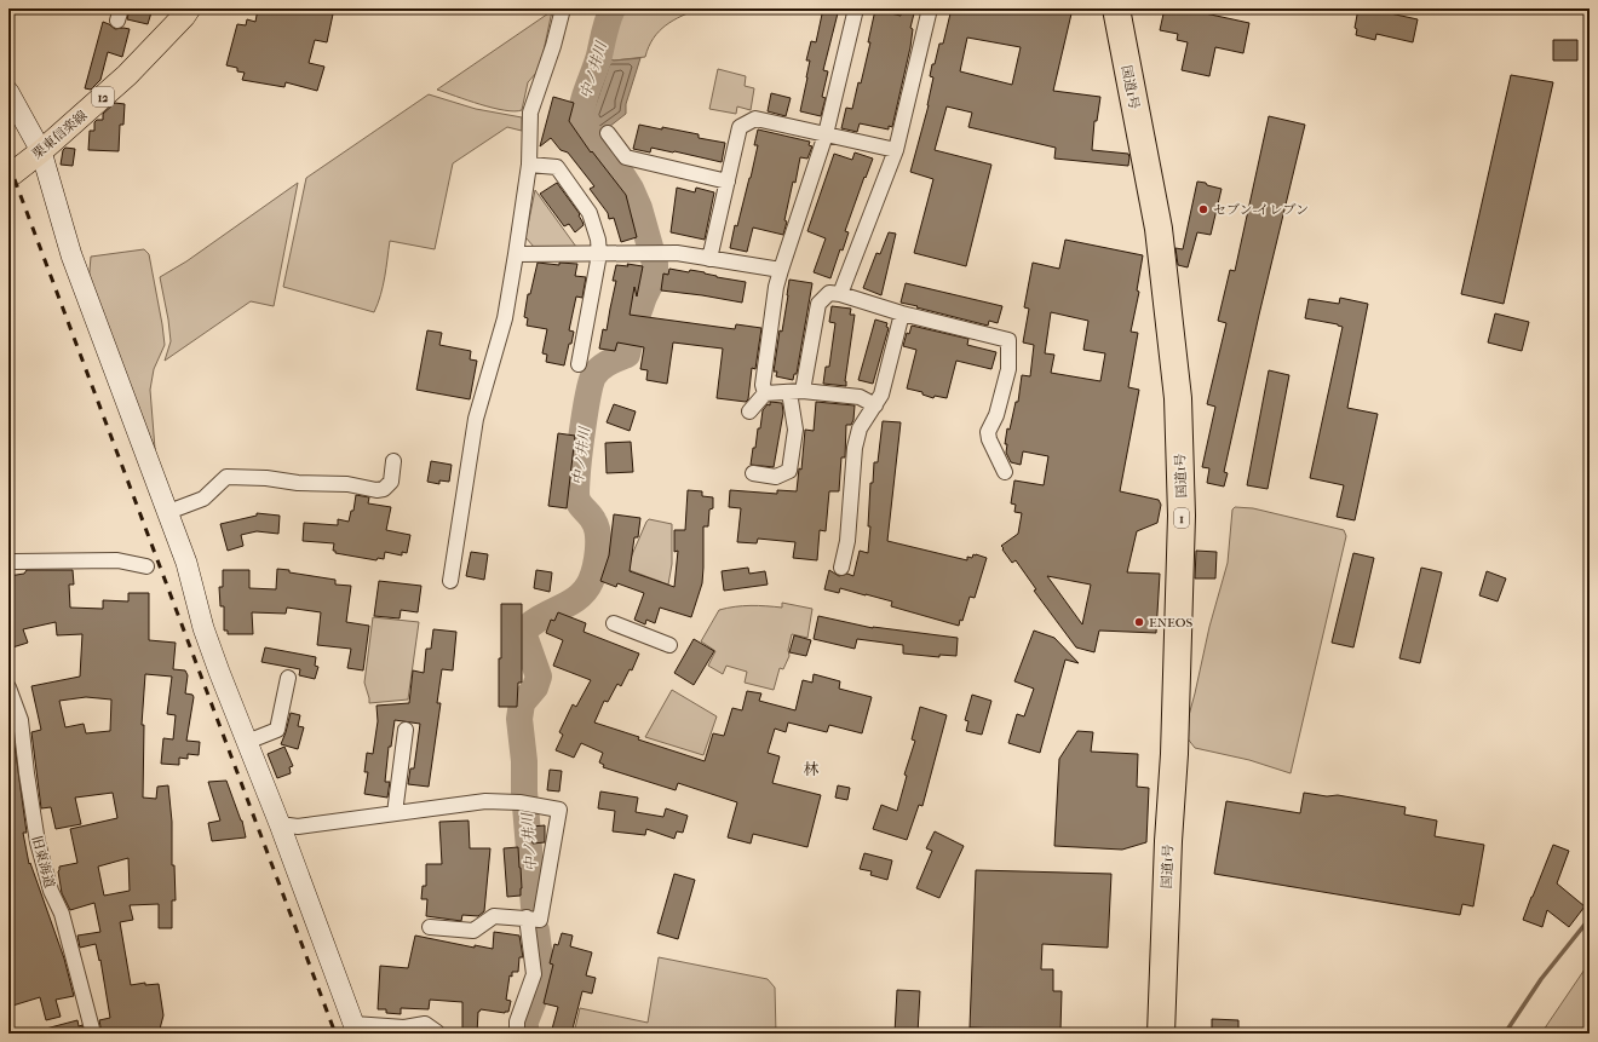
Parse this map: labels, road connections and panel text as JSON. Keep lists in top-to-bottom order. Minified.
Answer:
{"streets":{"highway":["国道1号","1"],"main road":["12","栗東信楽線"],"street":["旧東海道"]},"districts":["林"],"water":["中ノ井川"],"places":["セブン-イレブン","ENEOS"]}
